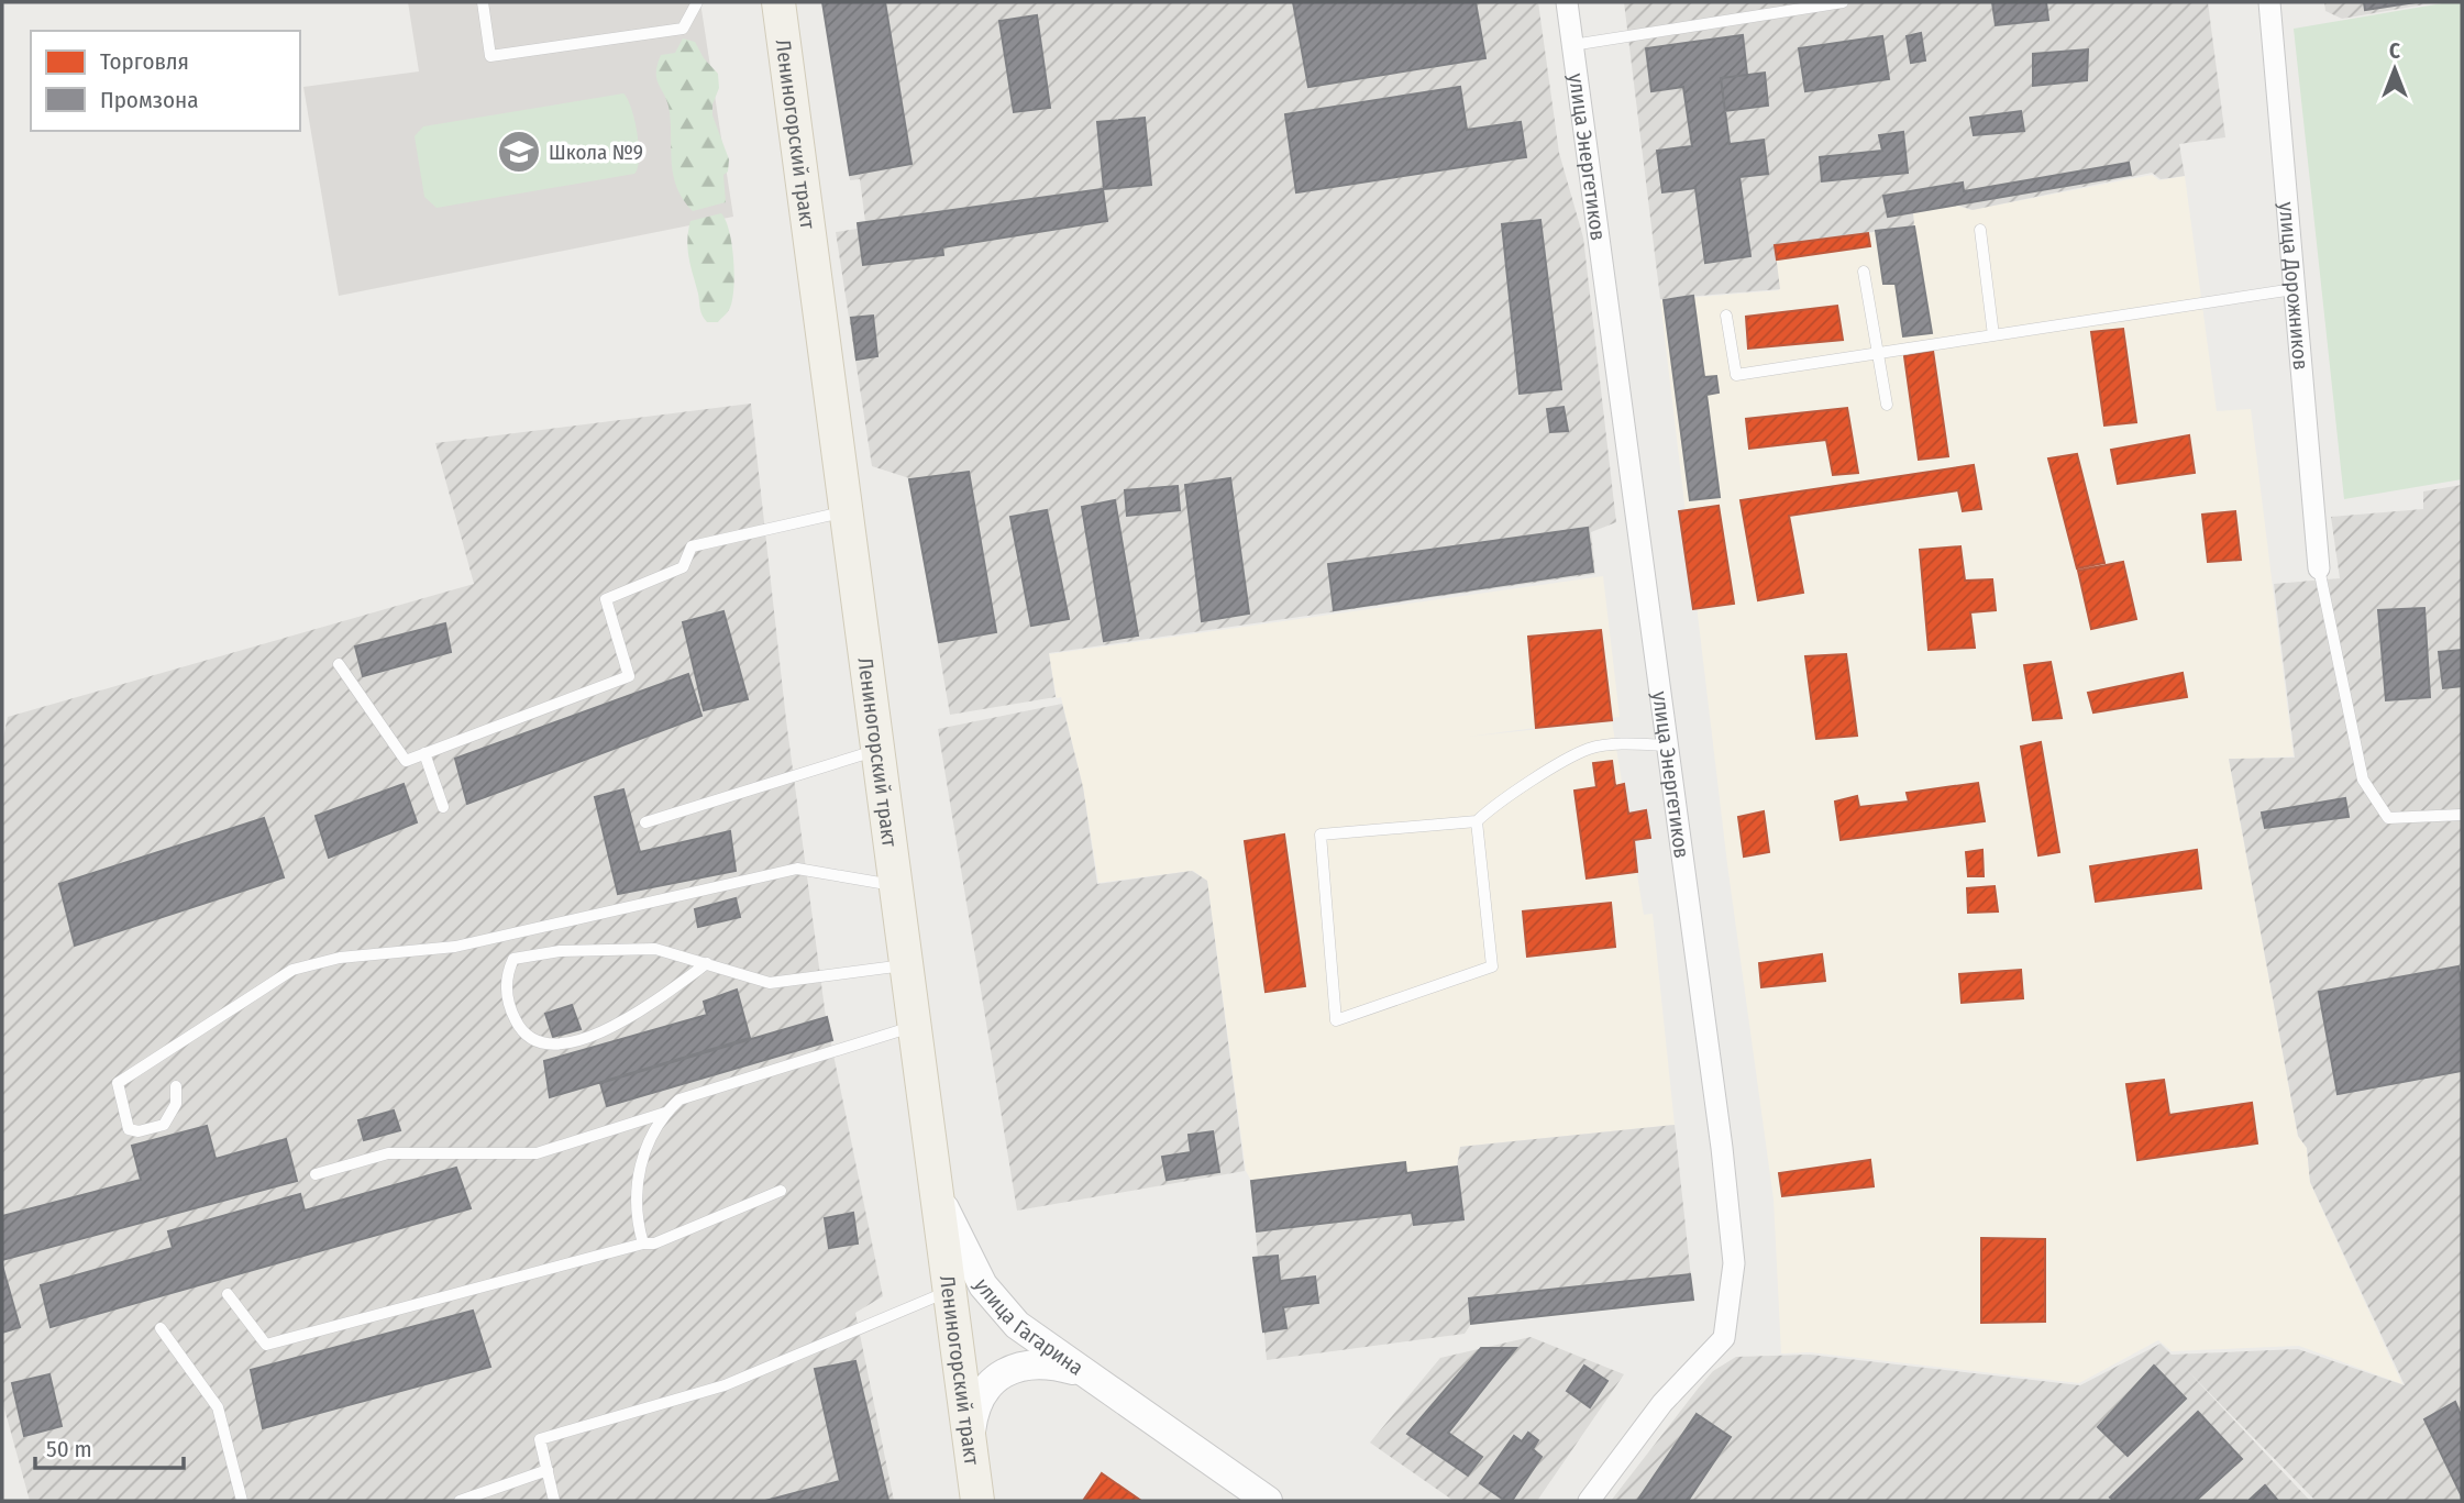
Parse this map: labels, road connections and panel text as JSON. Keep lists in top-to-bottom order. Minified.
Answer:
{"streets":{"main road":["Лениногорский тракт"],"street":["улица Энергетиков","улица Дорожников","улица Гагарина"]},"crossings":[["Лениногорский тракт","улица Гагарина"]],"places":{"school or university":["Школа №9"]},"legend":["Торговля","Промзона"],"scale_bar":"50 m","north":"top"}
